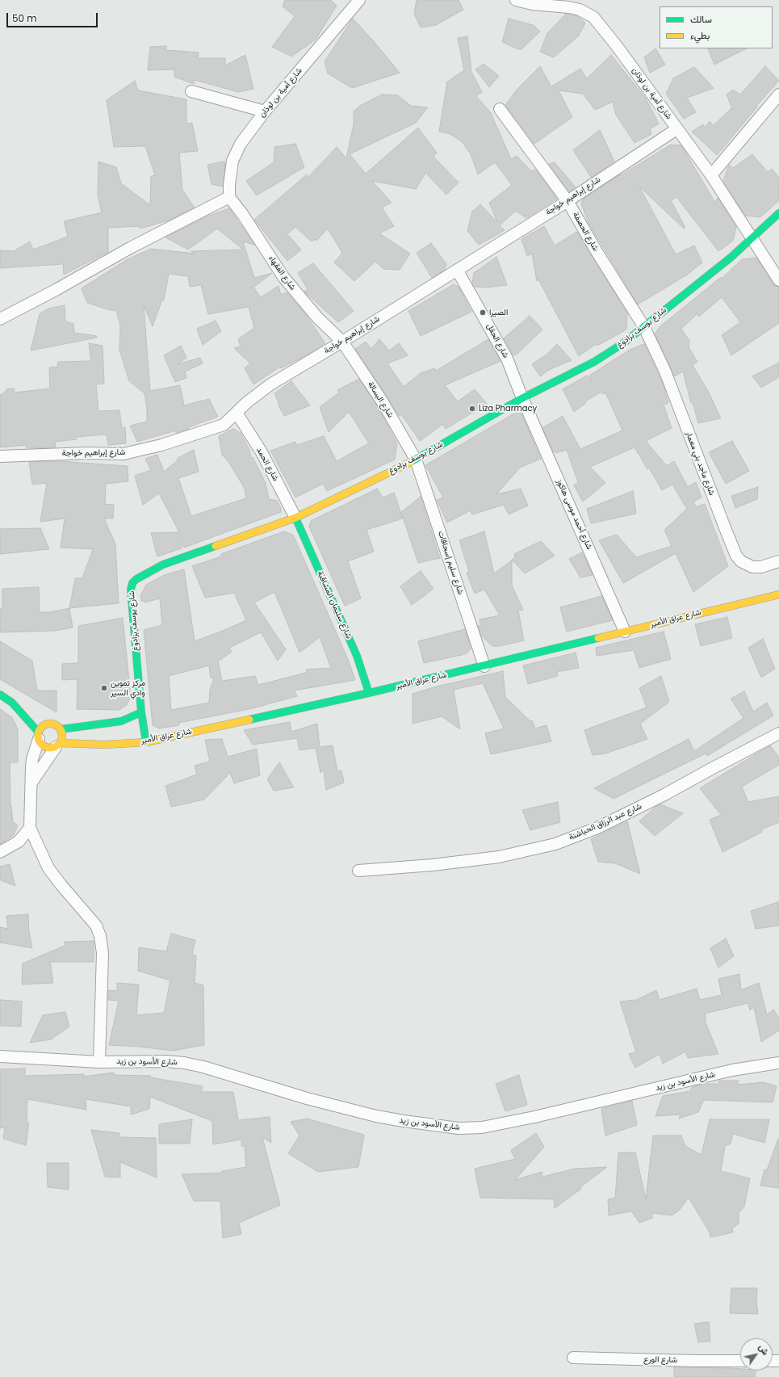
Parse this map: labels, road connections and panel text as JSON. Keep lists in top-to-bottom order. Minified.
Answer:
{"streets":{"main road":["شارع يوسف بزادوغ","شارع سليمان المشاقبة","شارع عراق الأمير"],"street":["شارع أمية بن لوذان","شارع إبراهيم خواجة","شارع الحصفة","شارع الفقهاء","شارع الحقل","شارع البسالة","شارع ماجد بني معمار","شارع الحمد","شارع أحمد موسى هاكوز","شارع سليم إسحاقات","شارع عبد الرزاق الحباشنة","شارع الأسود بن زيد","شارع الورع"]},"crossings":[["شارع أمية بن لوذان","شارع إبراهيم خواجة"],["شارع أمية بن لوذان","شارع الفقهاء"],["شارع أمية بن لوذان","شارع يوسف بزادوغ"],["شارع إبراهيم خواجة","شارع الحصفة"],["شارع إبراهيم خواجة","شارع الفقهاء"],["شارع إبراهيم خواجة","شارع الحقل"],["شارع إبراهيم خواجة","شارع البسالة"],["شارع إبراهيم خواجة","شارع الحمد"],["شارع الحصفة","شارع يوسف بزادوغ"],["شارع الحصفة","شارع ماجد بني معمار"],["شارع الفقهاء","شارع البسالة"],["شارع يوسف بزادوغ","شارع الحقل"],["شارع يوسف بزادوغ","شارع البسالة"],["شارع يوسف بزادوغ","شارع ماجد بني معمار"],["شارع يوسف بزادوغ","شارع الحمد"],["شارع يوسف بزادوغ","شارع أحمد موسى هاكوز"],["شارع يوسف بزادوغ","شارع سليم إسحاقات"],["شارع يوسف بزادوغ","شارع سليمان المشاقبة"],["شارع الحقل","شارع أحمد موسى هاكوز"],["شارع البسالة","شارع سليم إسحاقات"],["شارع الحمد","شارع سليمان المشاقبة"],["شارع أحمد موسى هاكوز","شارع عراق الأمير"],["شارع سليم إسحاقات","شارع عراق الأمير"],["شارع سليمان المشاقبة","شارع عراق الأمير"]],"places":["الصيرا","Liza Pharmacy","مركز تموين وادي السير"],"legend":["سالك","بطيء"],"scale_bar":"50 m","north":"top right"}
